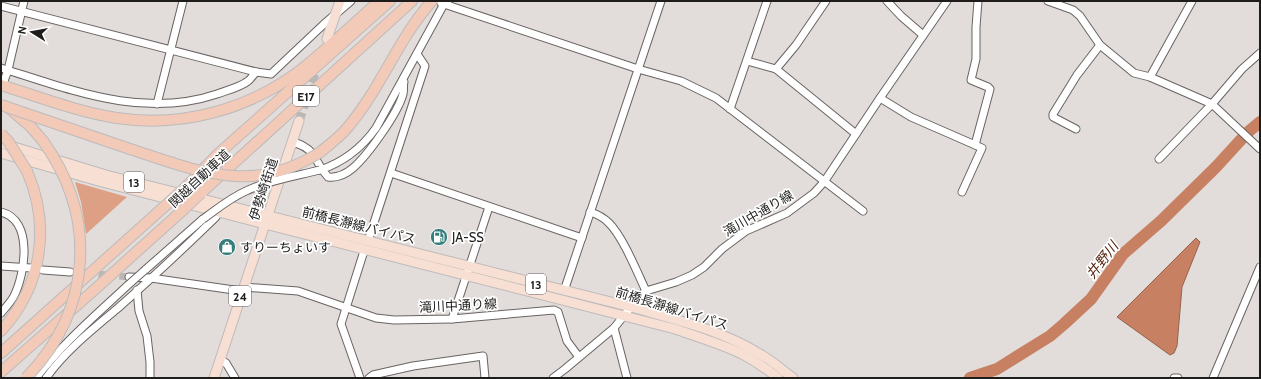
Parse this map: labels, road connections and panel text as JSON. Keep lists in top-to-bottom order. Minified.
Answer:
{"streets":{"highway":["E17","関越自動車道"],"main road":["13","伊勢崎街道","前橋長瀞線バイパス","24"],"street":["滝川中通り線"]},"crossings":[["伊勢崎街道","滝川中通り線"],["伊勢崎街道","前橋長瀞線バイパス"]],"water":["井野川"],"places":{"fuel station":["JA-SS"],"shop":["すりーちょいす"]},"north":"left"}
